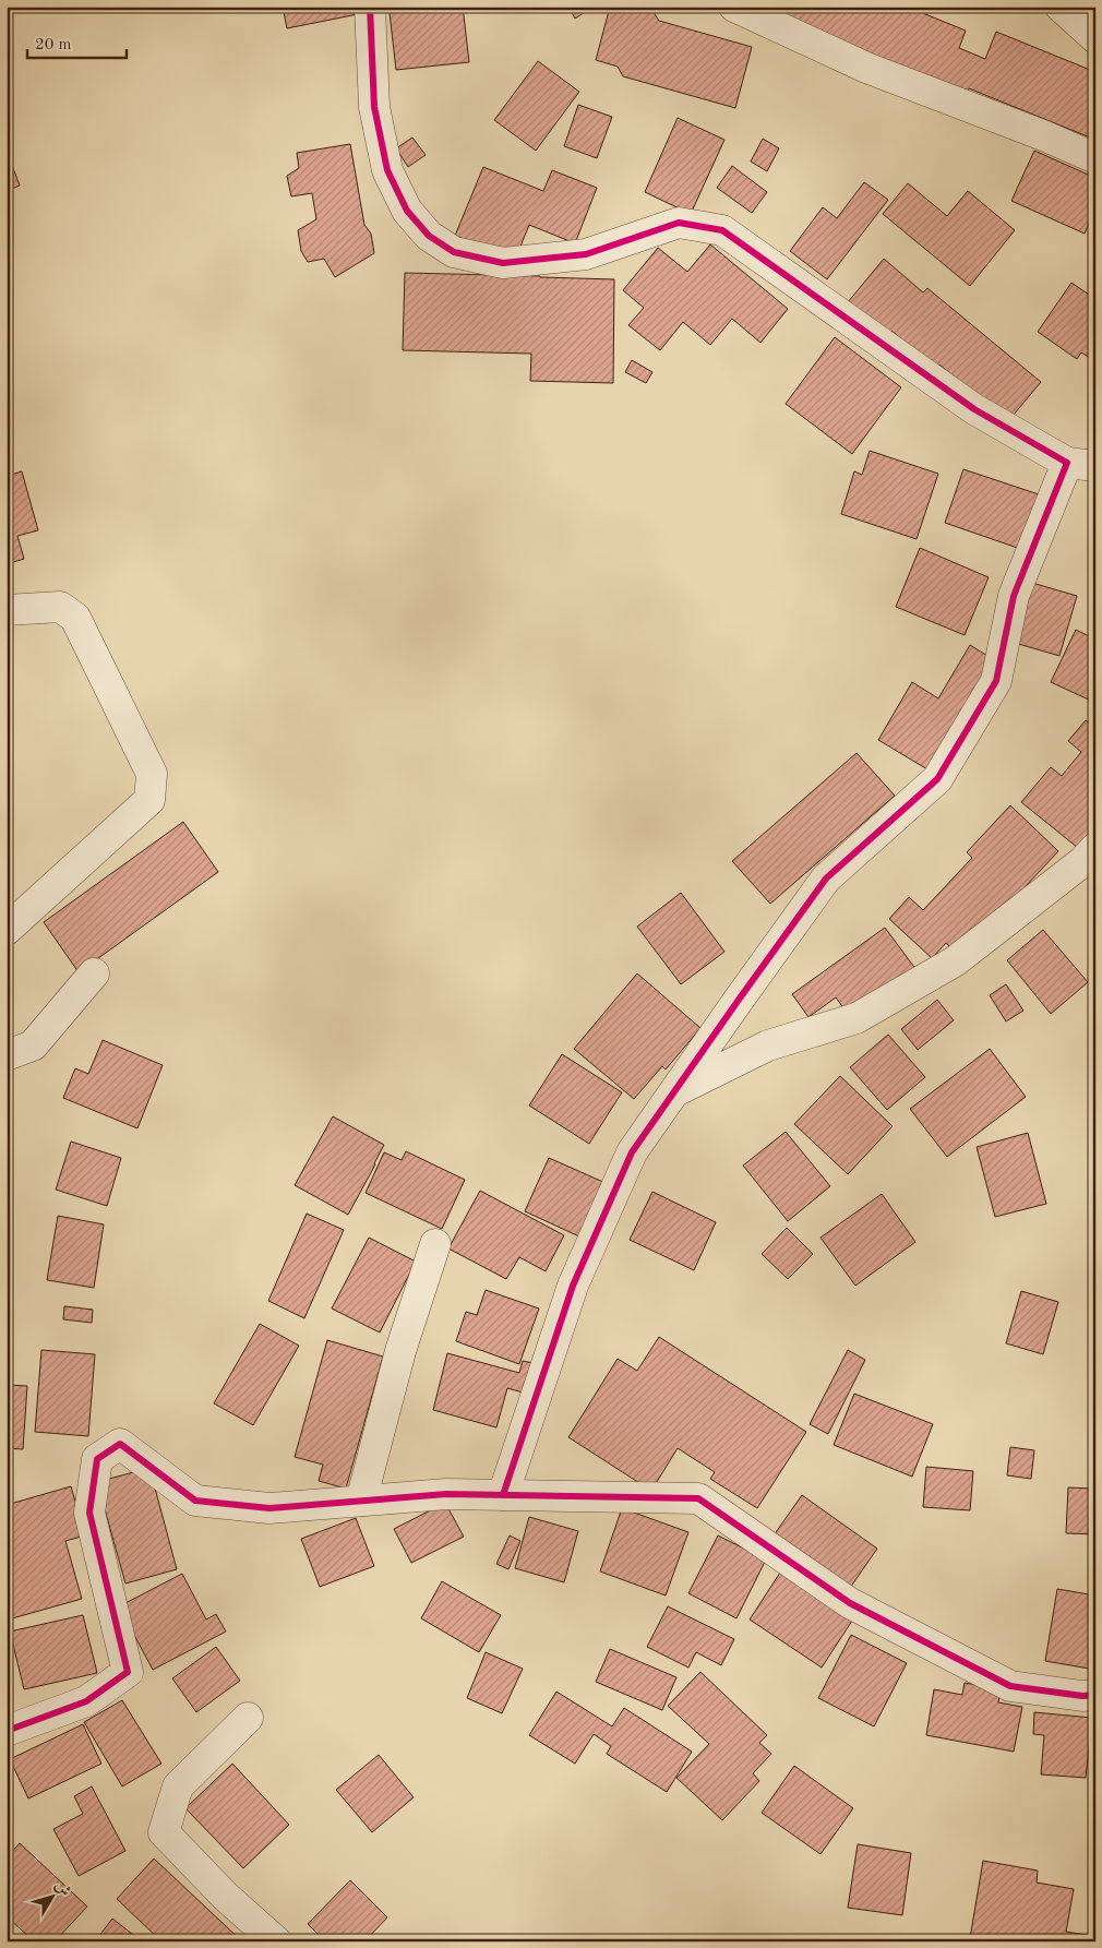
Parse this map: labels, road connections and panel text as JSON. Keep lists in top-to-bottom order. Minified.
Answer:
{"scale_bar":"20 m","north":"top right"}
